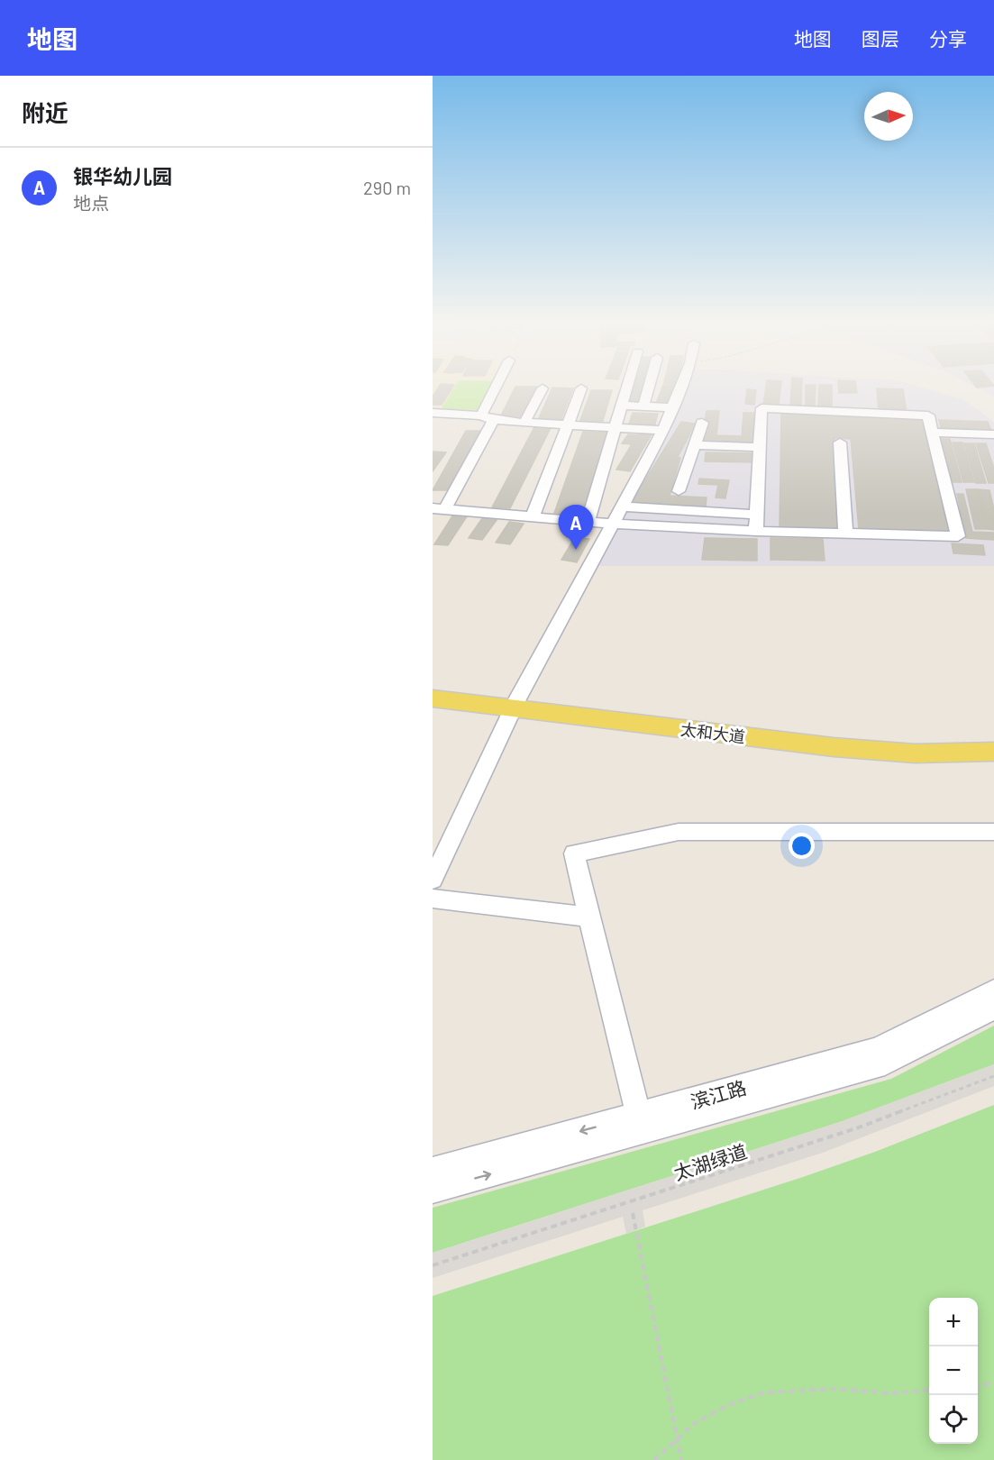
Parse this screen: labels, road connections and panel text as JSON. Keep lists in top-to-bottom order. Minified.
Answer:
{"streets":{"main road":["太和大道"],"street":["滨江路"],"path":["太湖绿道"]},"north":"right","page":{"header":"地图","nav":["地图","图层","分享"],"heading":"附近","list":[{"mark":"A","name":"银华幼儿园","note":"地点","value":"290 m"}],"pins":"A","map_buttons":["+","−"]}}
